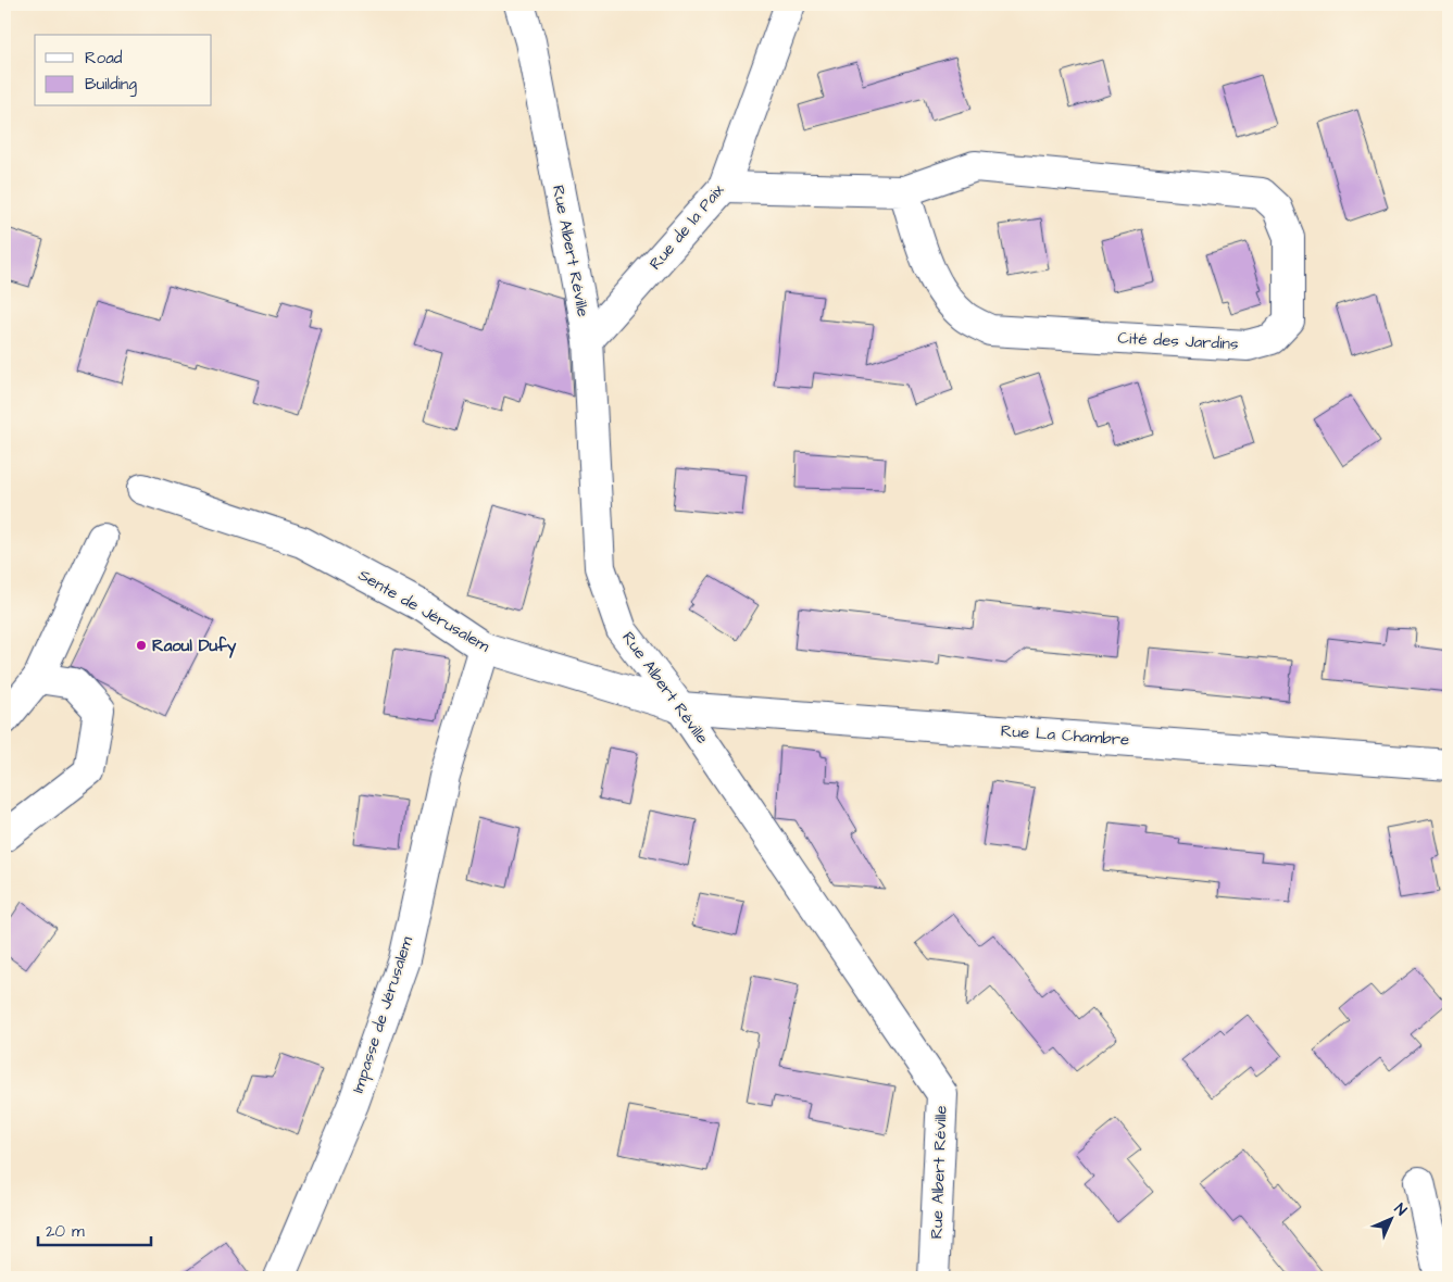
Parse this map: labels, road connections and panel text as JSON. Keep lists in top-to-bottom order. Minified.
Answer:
{"streets":{"street":["Rue de la Paix","Rue Albert Réville","Cité des Jardins","Sente de Jérusalem","Rue La Chambre","Impasse de Jérusalem"]},"crossings":[["Rue de la Paix","Rue Albert Réville"],["Rue de la Paix","Cité des Jardins"],["Rue Albert Réville","Sente de Jérusalem"],["Rue Albert Réville","Rue La Chambre"],["Sente de Jérusalem","Rue La Chambre"],["Sente de Jérusalem","Impasse de Jérusalem"]],"places":["Raoul Dufy"],"legend":["Road","Building"],"scale_bar":"20 m","north":"top right"}
